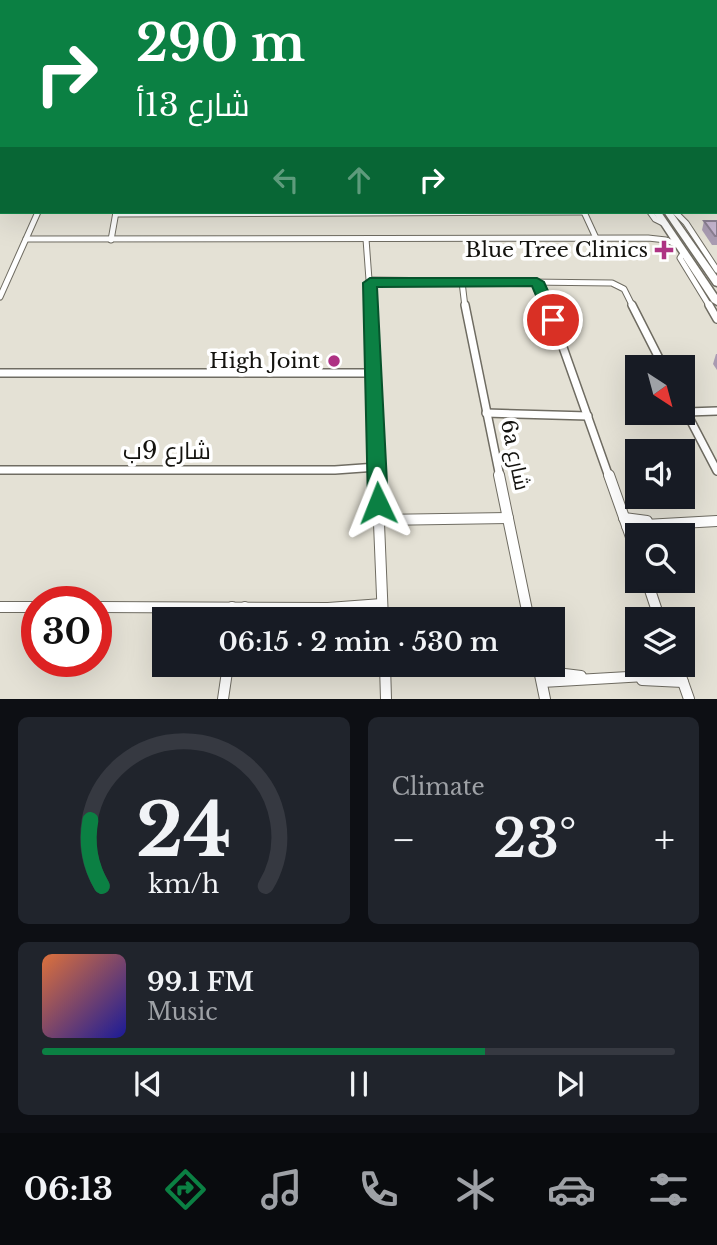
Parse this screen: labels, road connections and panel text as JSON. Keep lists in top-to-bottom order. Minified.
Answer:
{"streets":{"street":["شارع 9ب","6a شارع"]},"places":{"health":["Blue Tree Clinics"],"other":["High Joint"]},"north":"bottom right","page":{"turn":["290 m","شارع 13أ"],"limit":"30","trip":"06:15 · 2 min · 530 m","tile":"Climate","heat":["−","23°","+"],"song":["99.1 FM","Music"],"tabs":"06:13","gauge":["24","km/h"]}}
